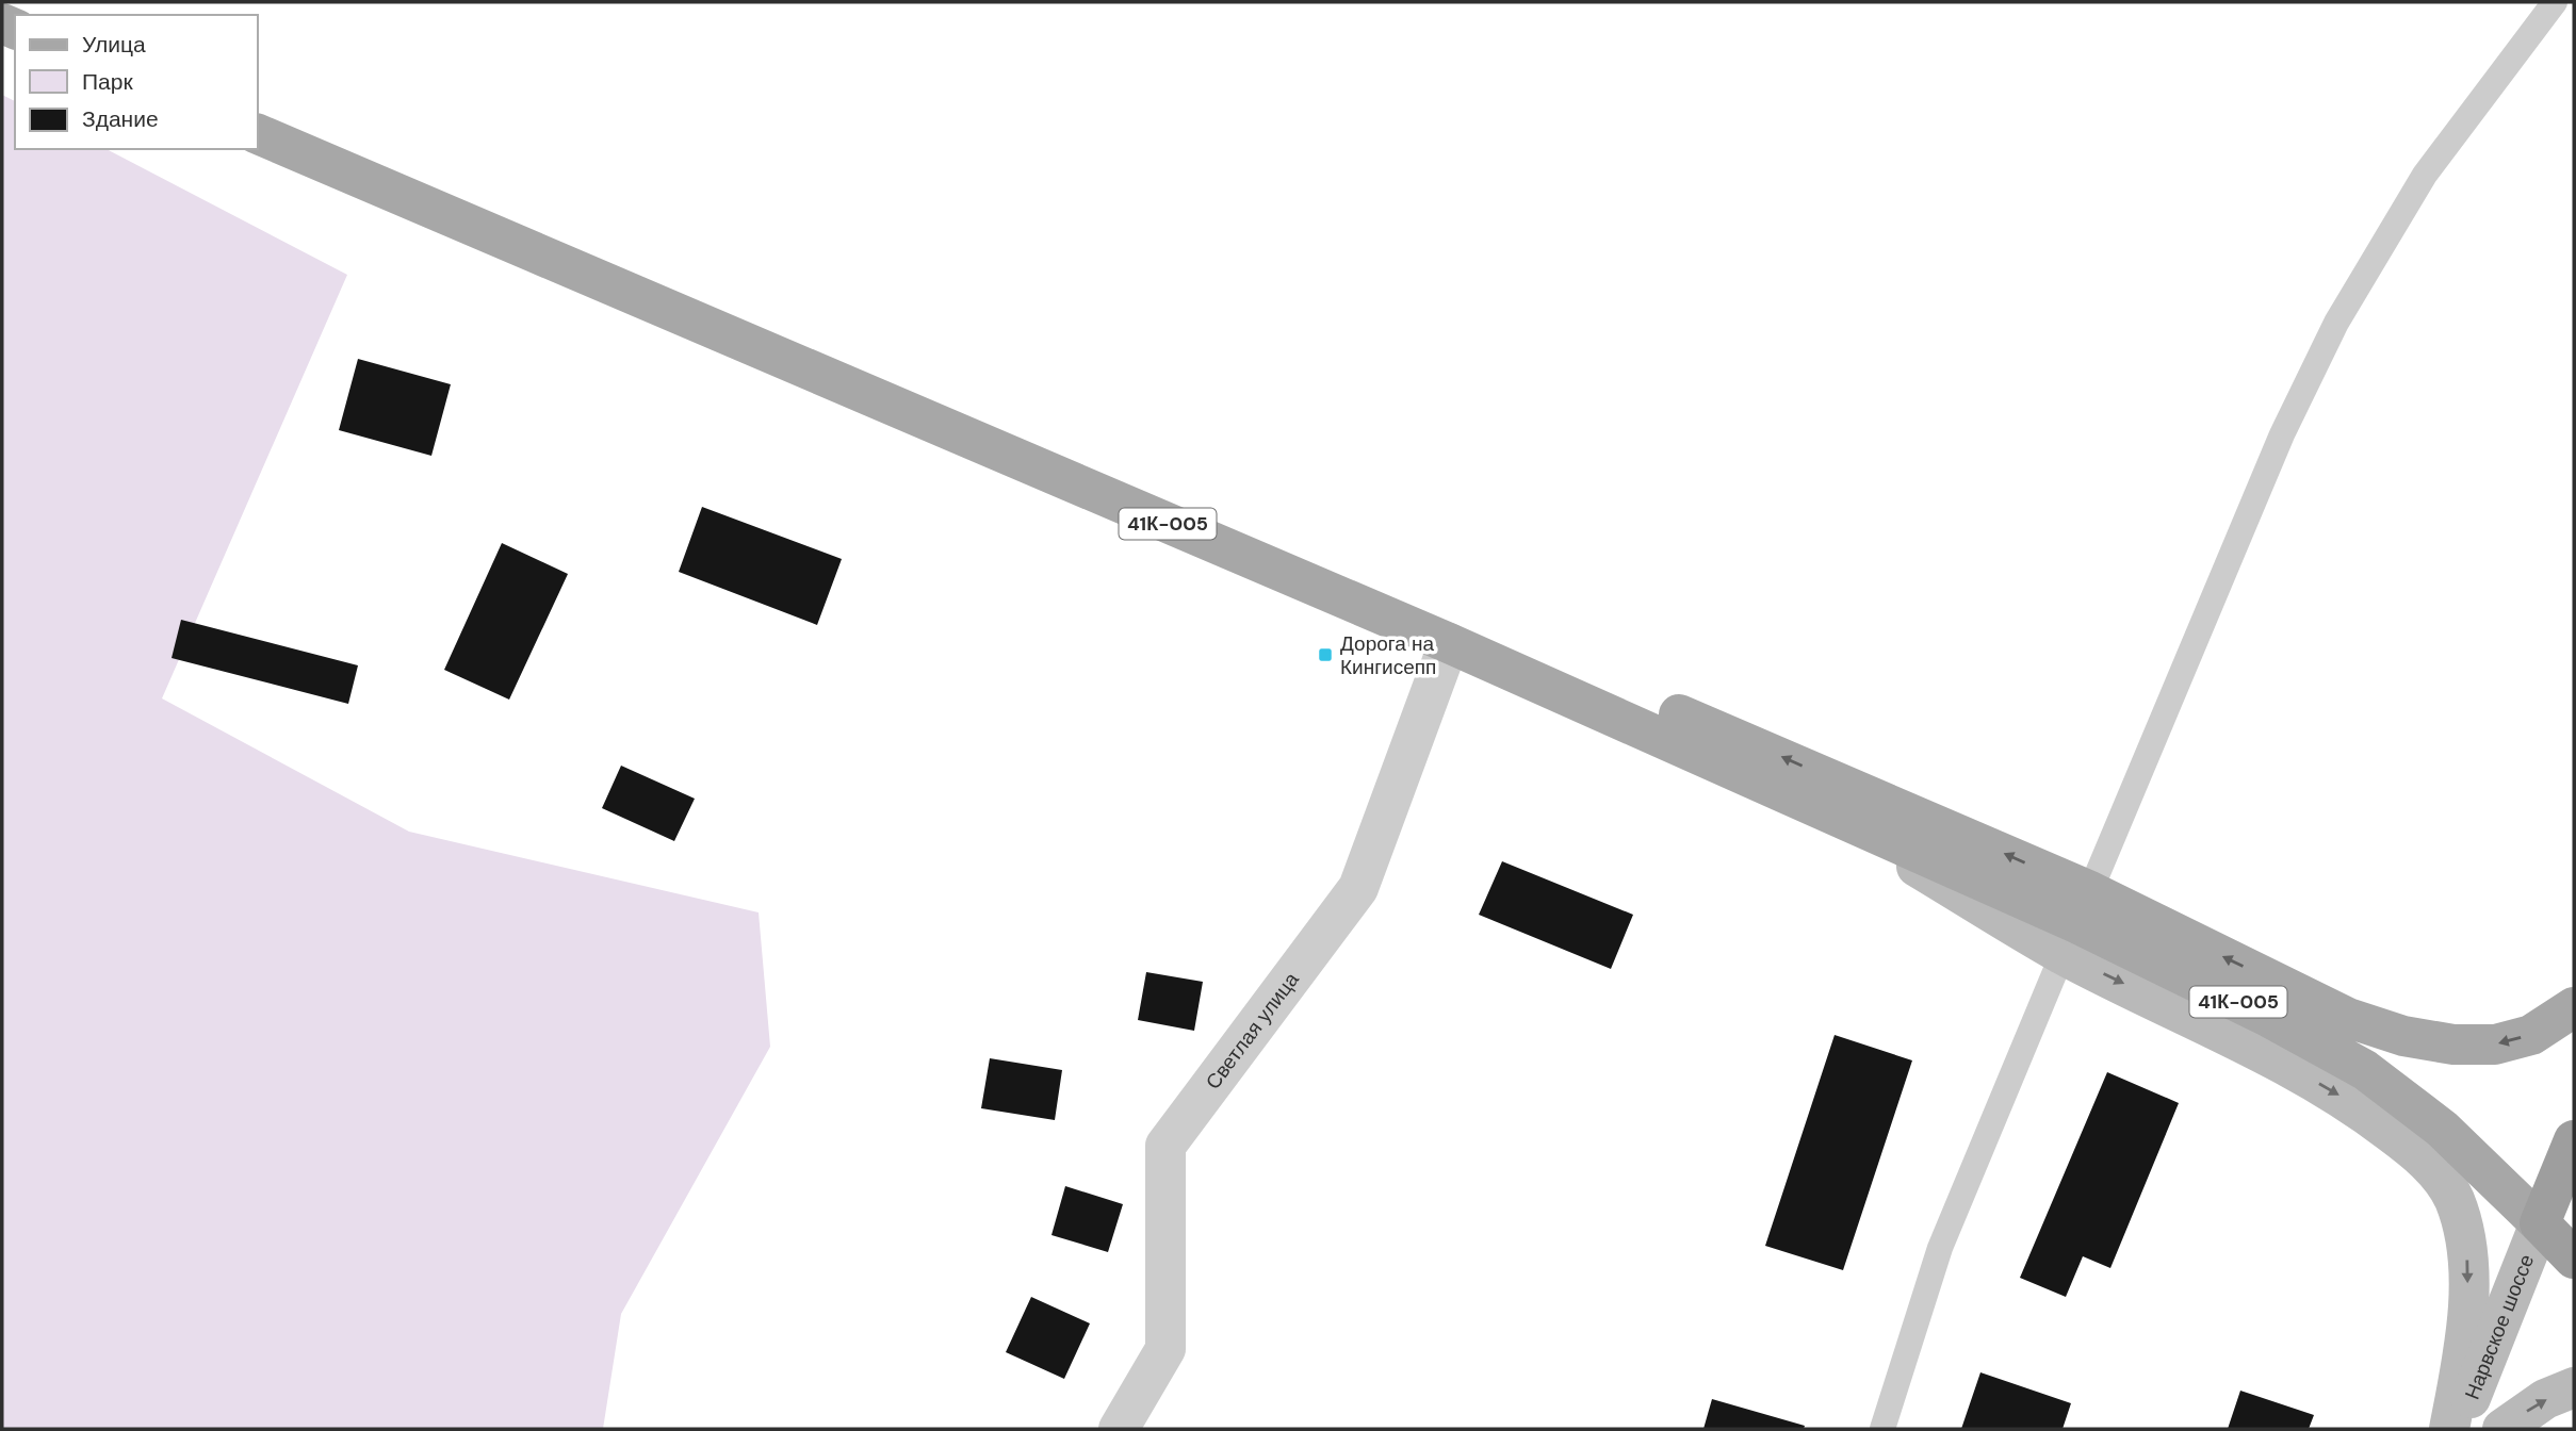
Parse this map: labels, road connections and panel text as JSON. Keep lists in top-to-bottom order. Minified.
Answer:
{"streets":{"main road":["41К-005","Нарвское шоссе"],"street":["Светлая улица"]},"crossings":[["41К-005","Светлая улица"],["41К-005","Нарвское шоссе"]],"places":{"transit":["Дорога на Кингисепп"]},"legend":["Улица","Парк","Здание"]}
